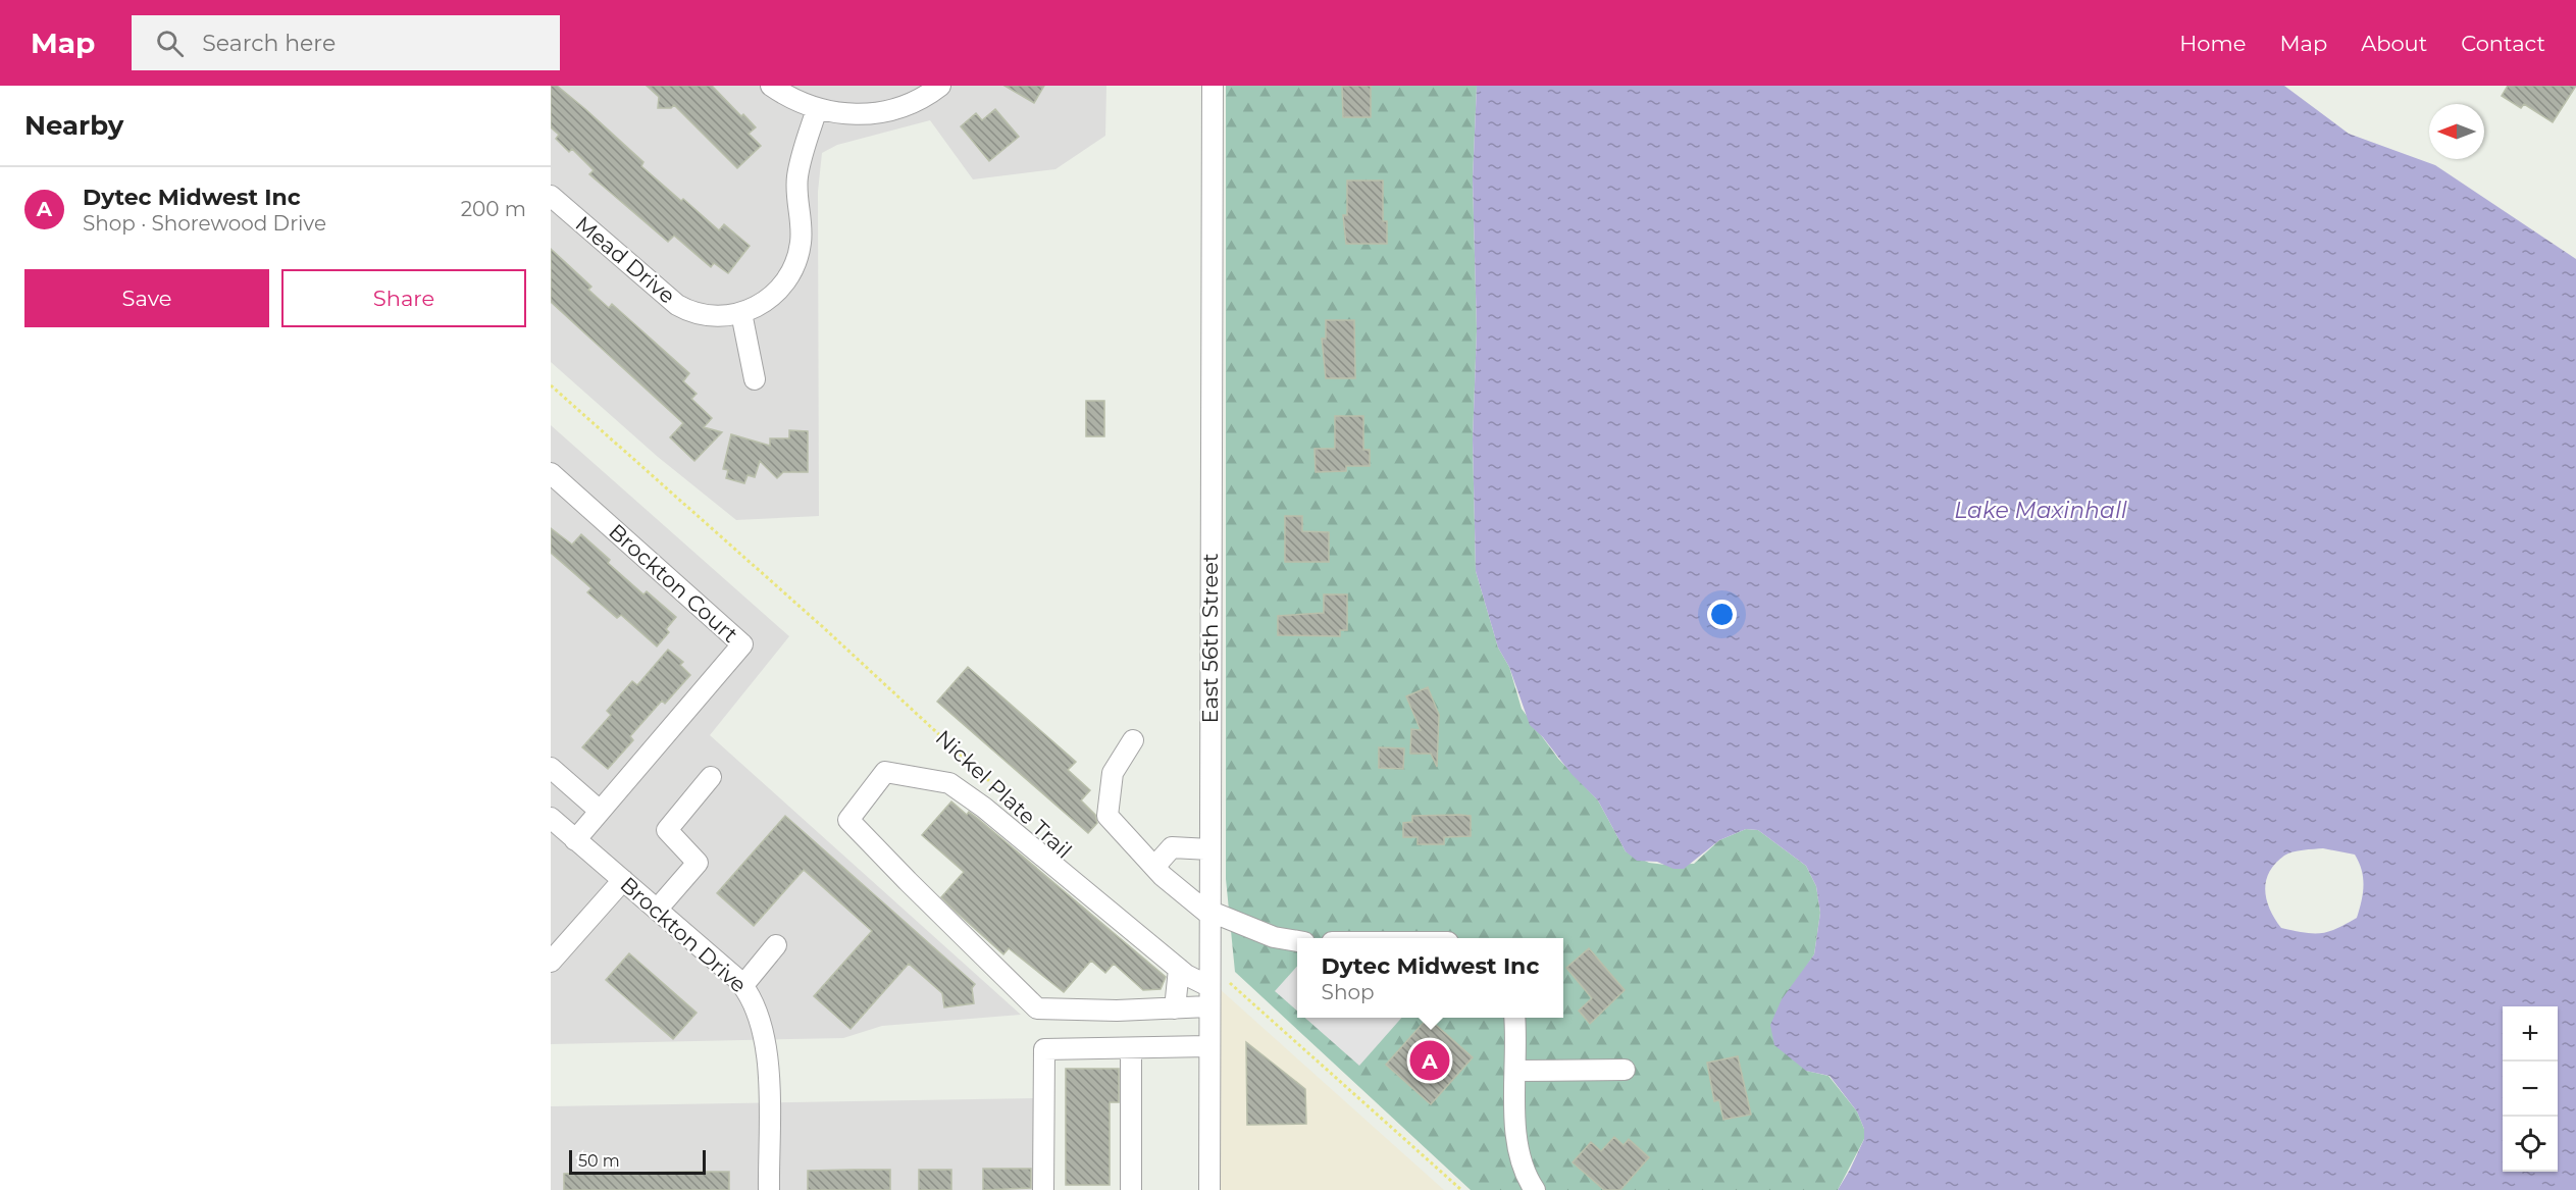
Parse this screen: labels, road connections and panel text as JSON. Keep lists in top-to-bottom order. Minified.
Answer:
{"streets":{"street":["Mead Drive","Brockton Court","East 56th Street","Brockton Drive"],"path":["Nickel Plate Trail"]},"crossings":[["Brockton Court","Brockton Drive"]],"water":["Lake Maxinhall"],"scale_bar":"50 m","north":"left","page":{"header":"Map","search":"Search here","nav":["Home","Map","About","Contact"],"heading":"Nearby","list":[{"mark":"A","name":"Dytec Midwest Inc","note":"Shop · Shorewood Drive","value":"200 m"}],"buttons":["Save","Share"],"popup":["Dytec Midwest Inc","Shop"],"map_buttons":["+","−"],"pins":"A","scale":"50 m"}}
